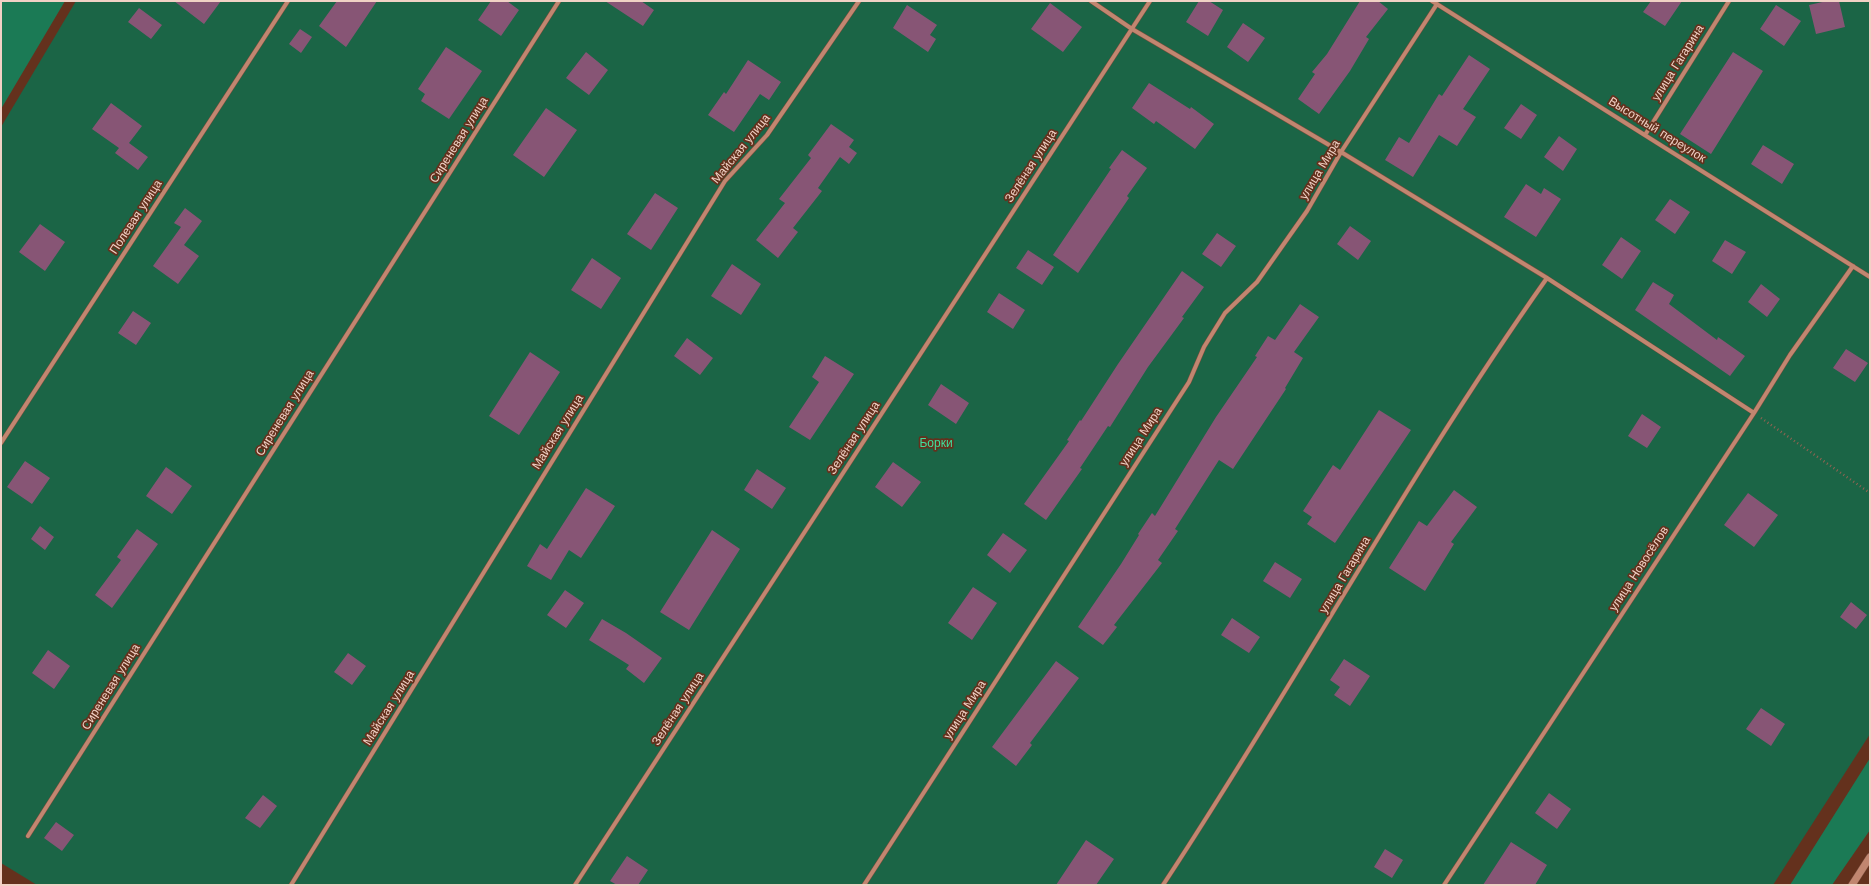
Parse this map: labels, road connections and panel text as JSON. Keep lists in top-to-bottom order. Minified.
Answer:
{"streets":{"street":["улица Гагарина","Высотный переулок","Сиреневая улица","Майская улица","Зелёная улица","улица Мира","Полевая улица","улица Новосёлов"]},"crossings":[["улица Гагарина","Высотный переулок"],["Высотный переулок","улица Мира"],["Высотный переулок","улица Новосёлов"]],"parks":["Борки"]}
